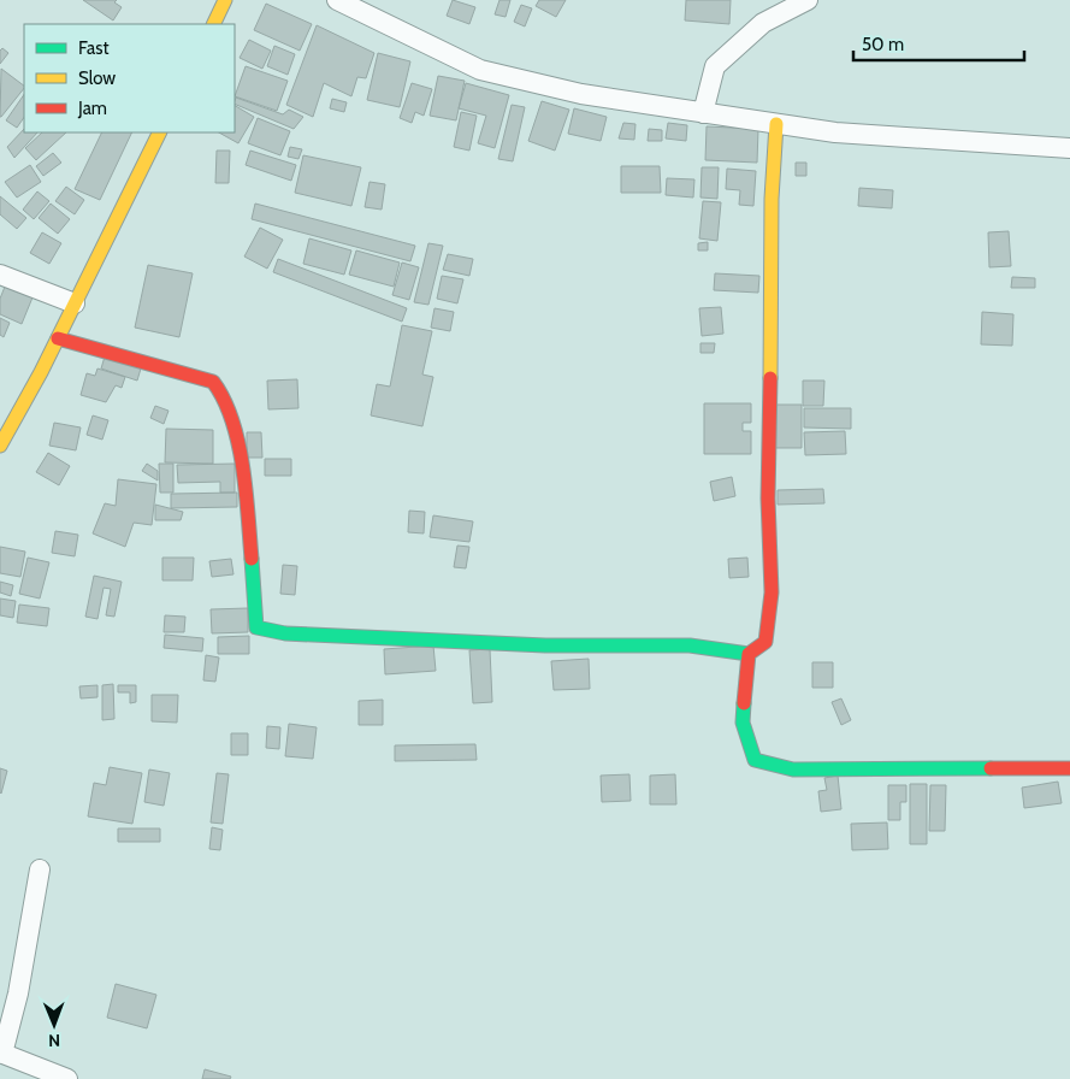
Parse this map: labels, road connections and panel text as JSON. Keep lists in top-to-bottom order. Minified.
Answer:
{"legend":["Fast","Slow","Jam"],"scale_bar":"50 m","north":"bottom"}
